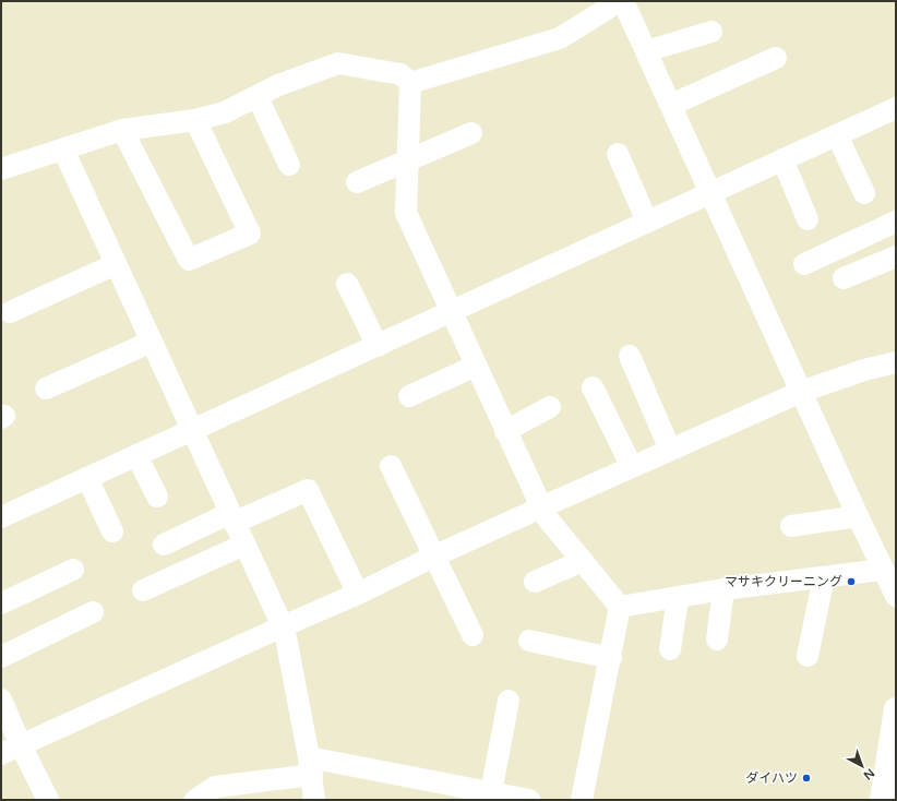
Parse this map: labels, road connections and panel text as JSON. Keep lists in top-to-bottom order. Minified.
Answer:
{"places":["マサキクリーニング","ダイハツ"],"north":"bottom right"}
